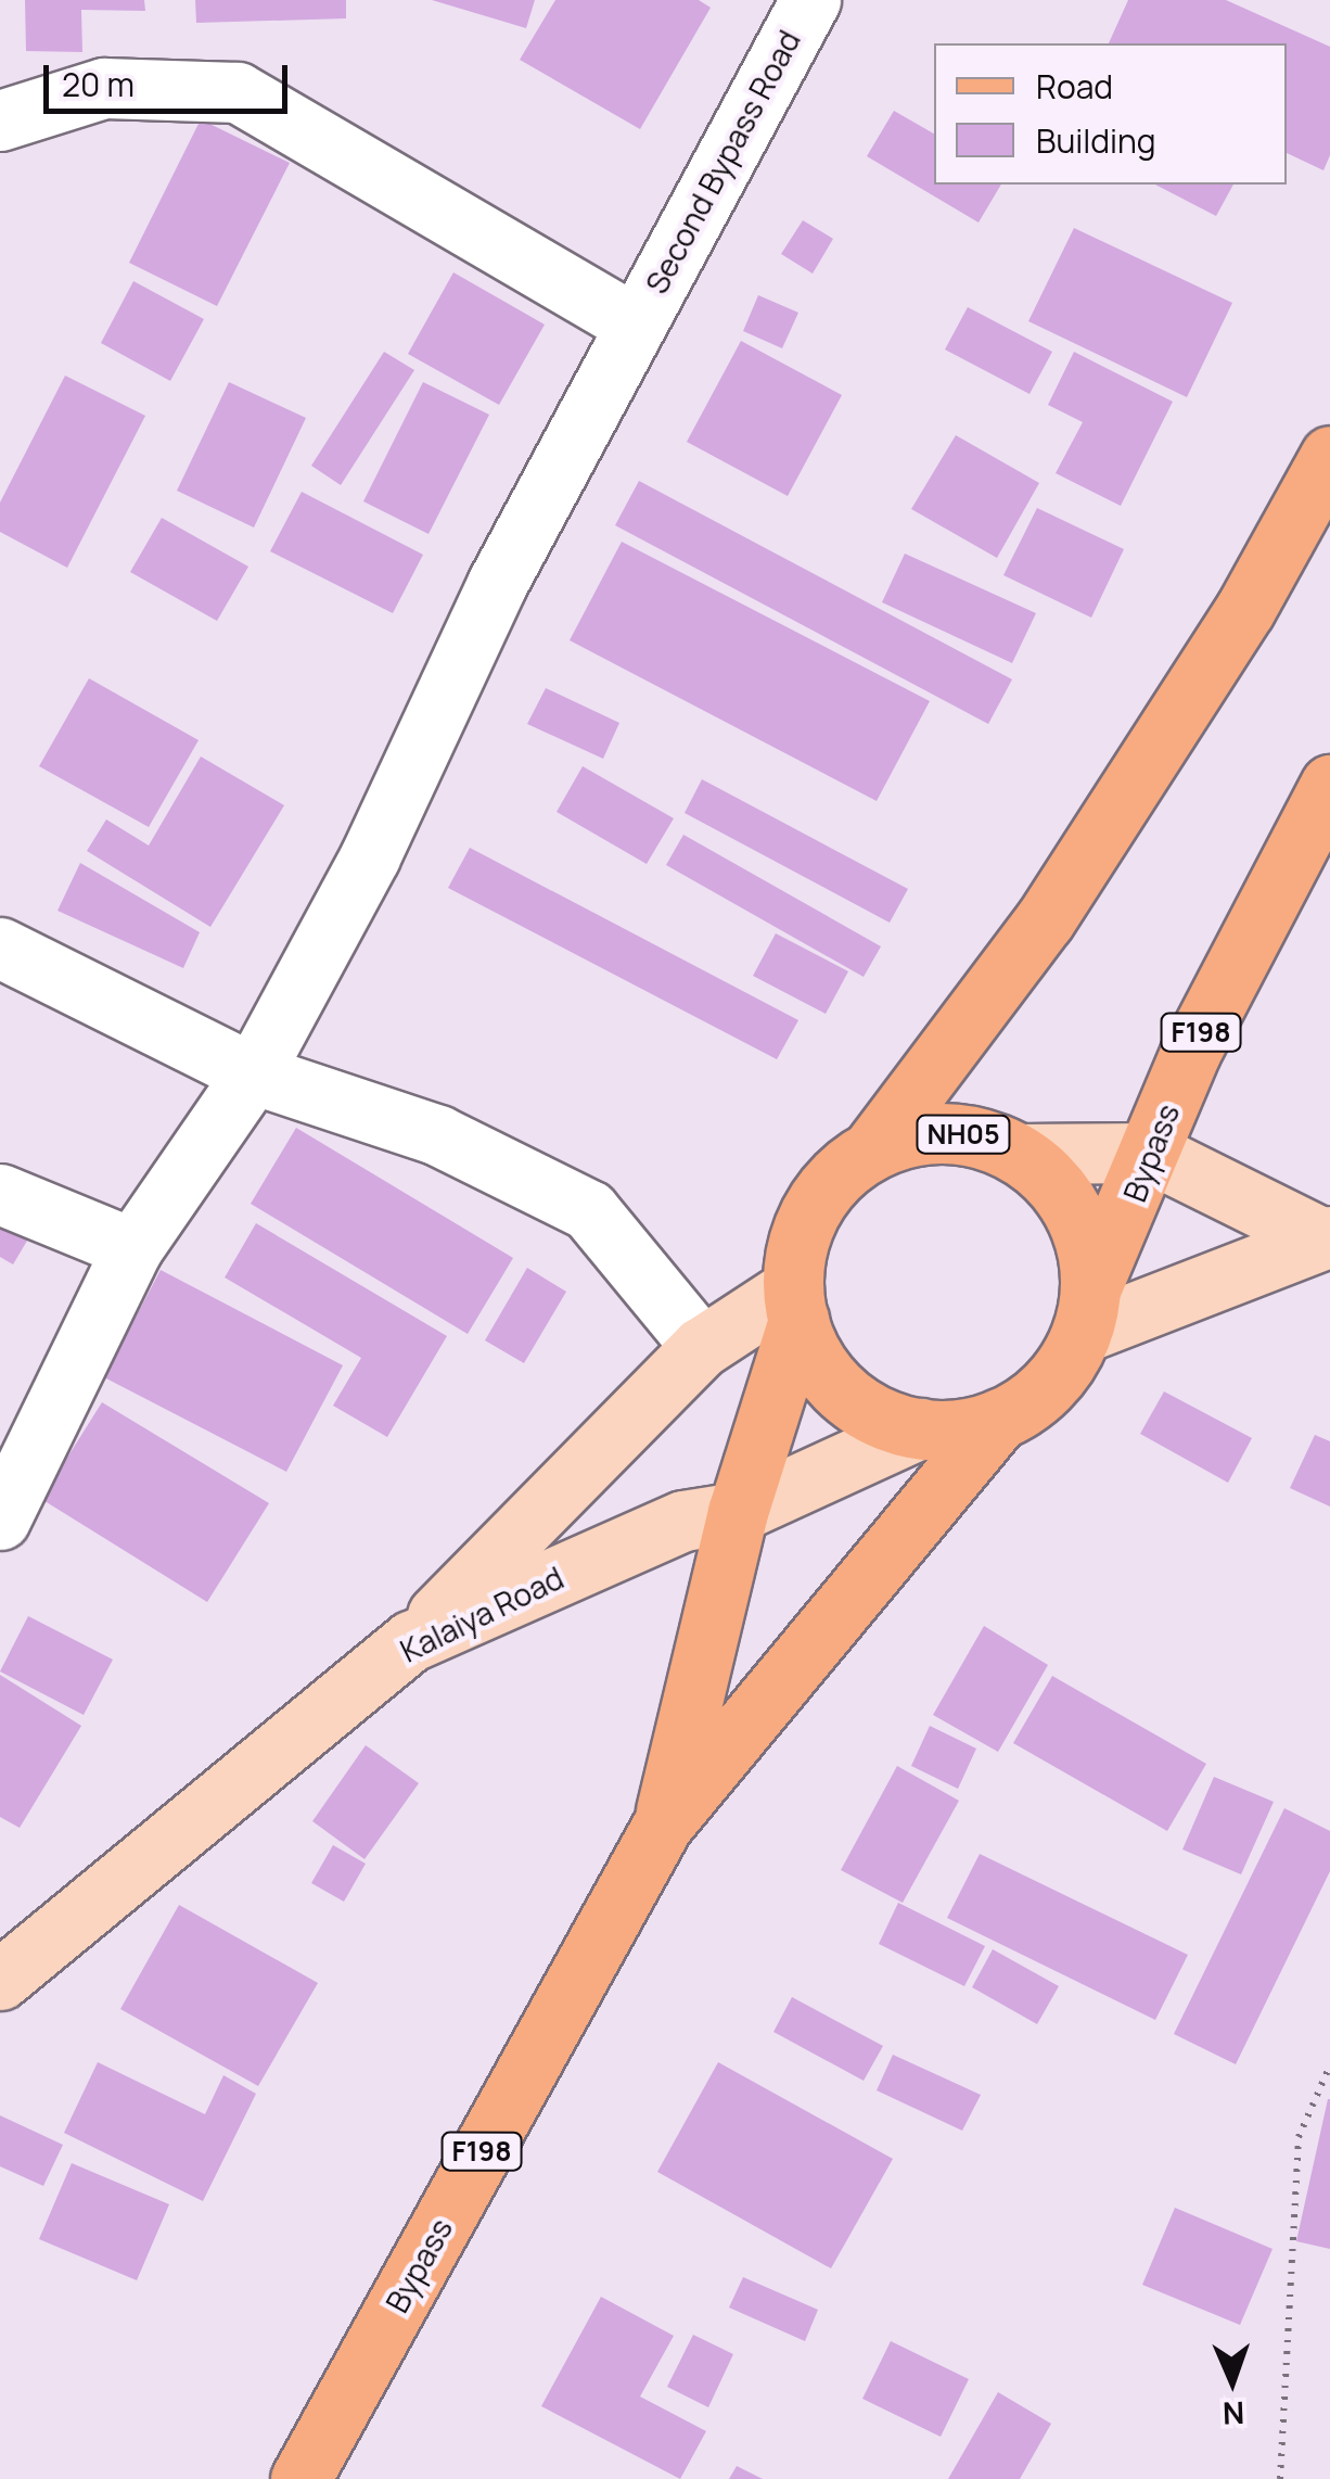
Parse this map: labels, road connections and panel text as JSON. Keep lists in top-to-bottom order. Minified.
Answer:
{"streets":{"main road":["F198","NH05","Bypass","Kalaiya Road"],"street":["Second Bypass Road"]},"crossings":[["NH05","Bypass"],["NH05","Kalaiya Road"],["Bypass","Kalaiya Road"]],"legend":["Road","Building"],"scale_bar":"20 m","north":"bottom"}
